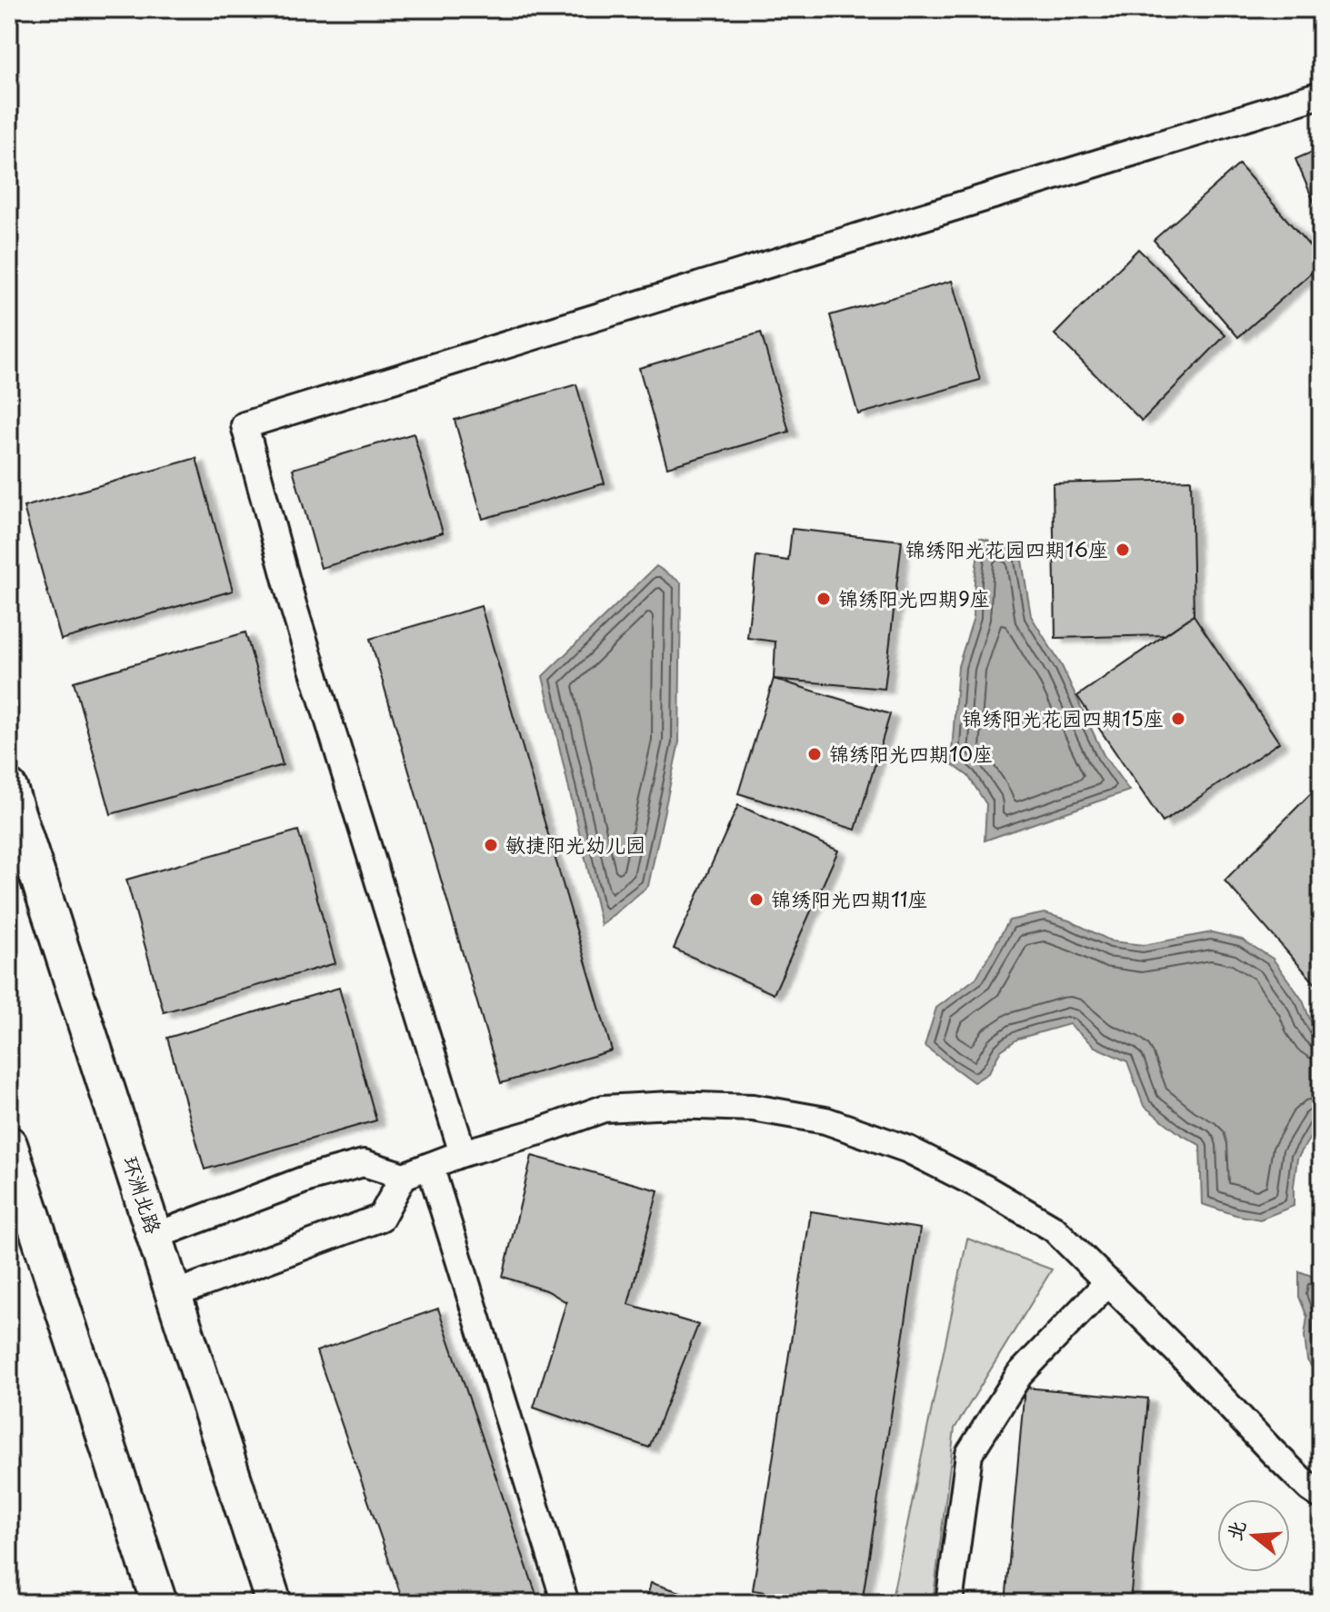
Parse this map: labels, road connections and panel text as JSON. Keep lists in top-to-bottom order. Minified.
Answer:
{"streets":{"main road":["环洲北路"]},"places":["锦绣阳光花园四期16座","锦绣阳光四期9座","锦绣阳光花园四期15座","锦绣阳光四期10座","敏捷阳光幼儿园","锦绣阳光四期11座"],"north":"left"}
